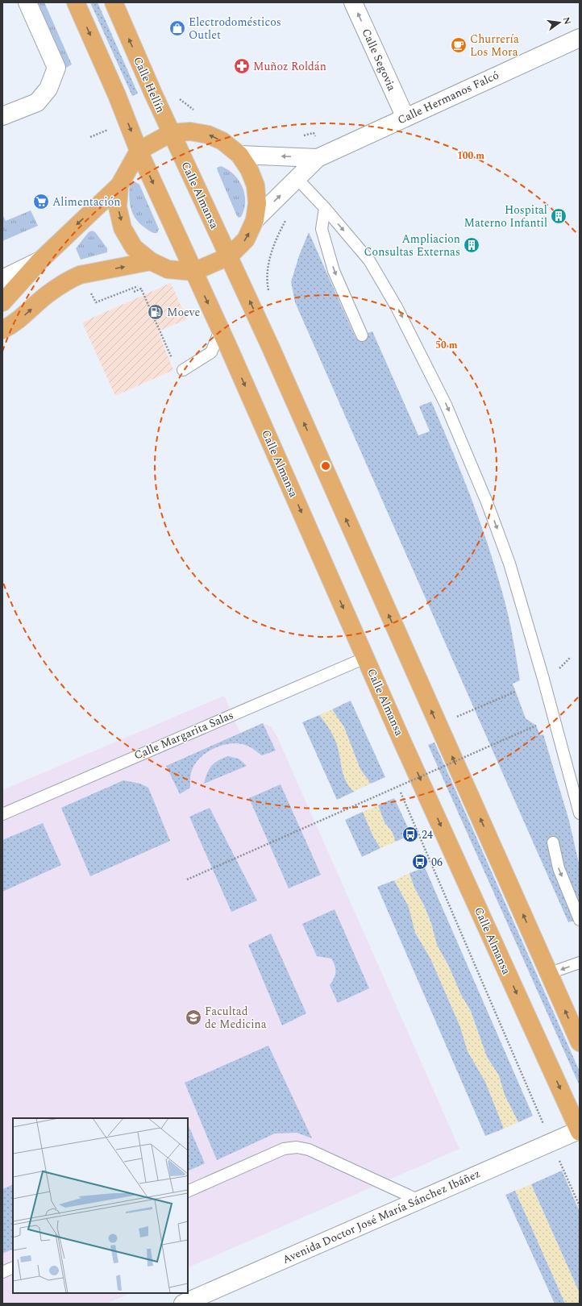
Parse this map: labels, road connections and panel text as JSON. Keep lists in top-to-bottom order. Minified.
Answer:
{"streets":{"main road":["Calle Hellín","Calle Almansa"],"street":["Calle Segovia","Calle Hermanos Falcó","Avenida Doctor José María Sánchez Ibáñez"],"lane":["Calle Margarita Salas"]},"crossings":[["Calle Segovia","Calle Hermanos Falcó"],["Calle Hellín","Calle Almansa"],["Calle Almansa","Calle Margarita Salas"],["Calle Almansa","Avenida Doctor José María Sánchez Ibáñez"]],"one_way":["Calle Segovia"],"places":{"shop":["Electrodomésticos Outlet"],"cafe":["Churrería Los Mora"],"pharmacy":["Muñoz Roldán"],"supermarket":["Alimentación"],"building":["Hospital Materno Infantil","Ampliacion Consultas Externas"],"fuel station":["Moeve"],"bus stop":["24","06"],"school or university":["Facultad de Medicina"]},"north":"right","rings":["100 m","50 m"]}
